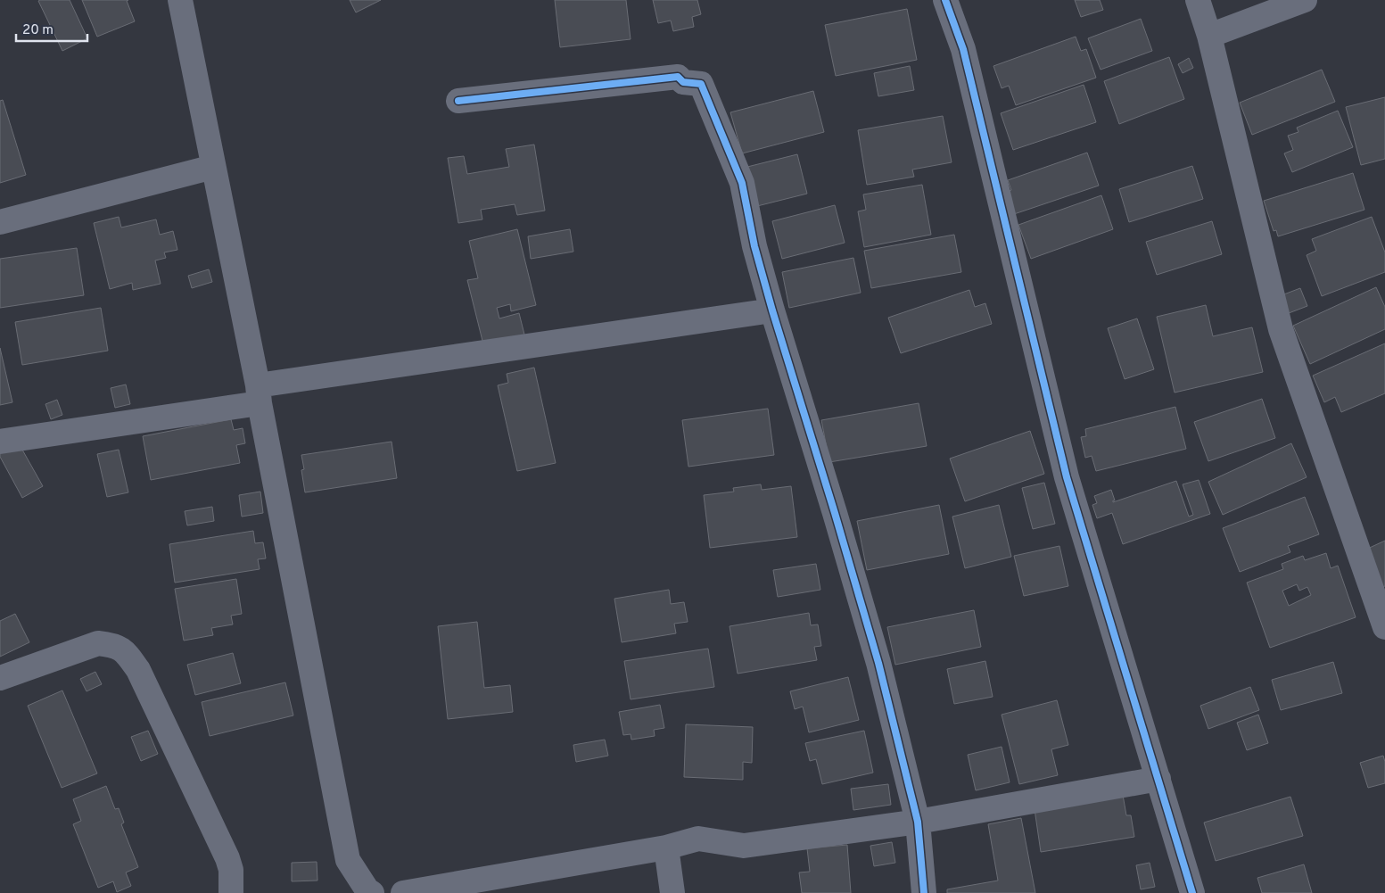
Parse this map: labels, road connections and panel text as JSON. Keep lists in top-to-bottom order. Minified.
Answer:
{"scale_bar":"20 m"}
